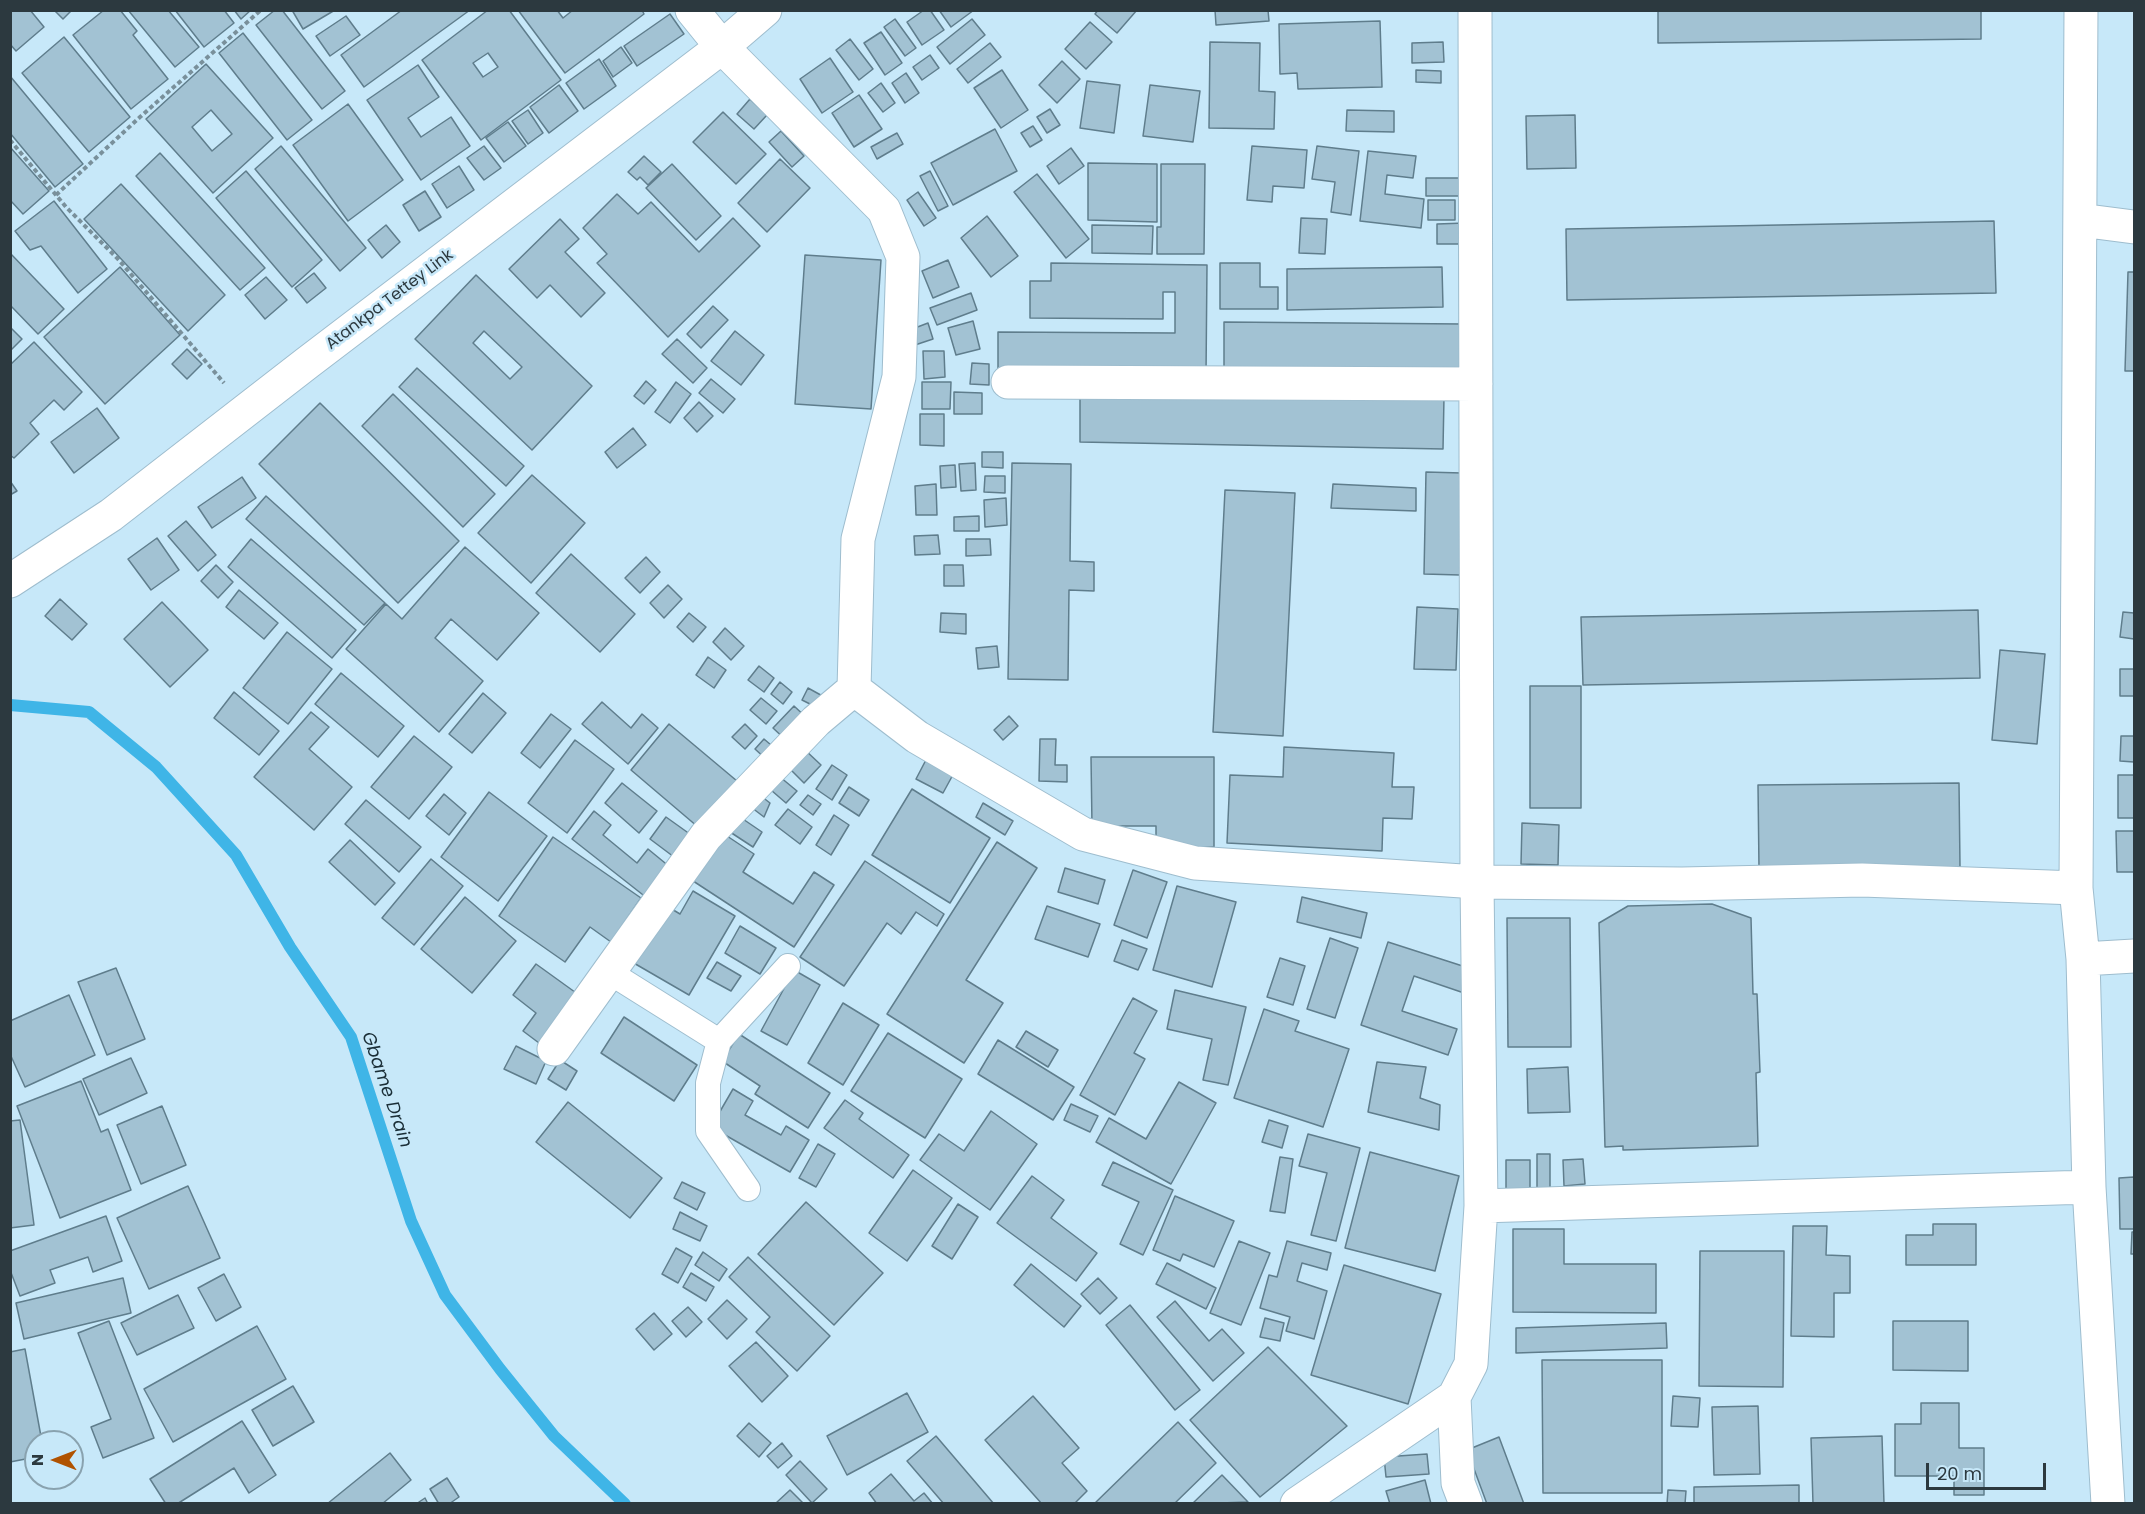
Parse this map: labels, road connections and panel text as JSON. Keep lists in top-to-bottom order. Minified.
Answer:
{"streets":{"street":["Atankpa Tettey Link"]},"water":["Gbame Drain"],"scale_bar":"20 m","north":"left"}
